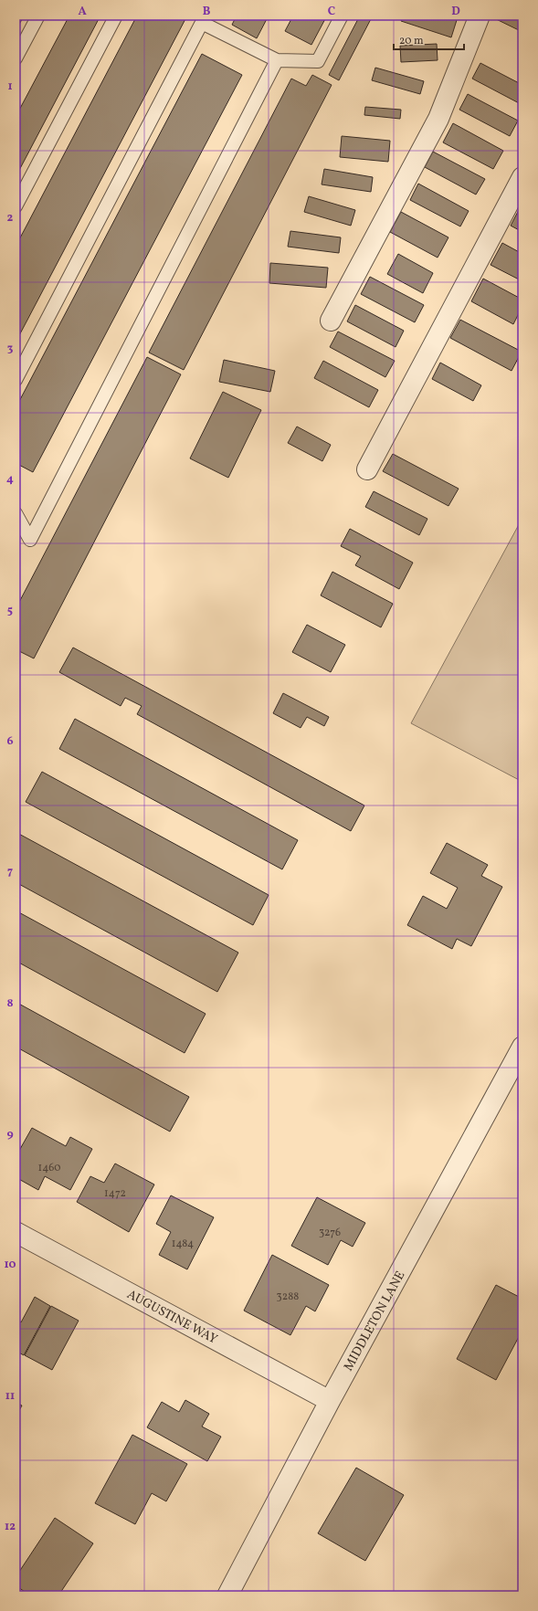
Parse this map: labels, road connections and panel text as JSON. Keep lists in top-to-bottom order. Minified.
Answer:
{"streets":{"street":["AUGUSTINE WAY","MIDDLETON LANE"]},"crossings":[["AUGUSTINE WAY","MIDDLETON LANE"]],"house_numbers":["1460","1472","3276","1484","3288"],"scale_bar":"20 m","grid":{"columns":["A","B","C","D"],"rows":["1","2","3","4","5","6","7","8","9","10","11","12"]}}
